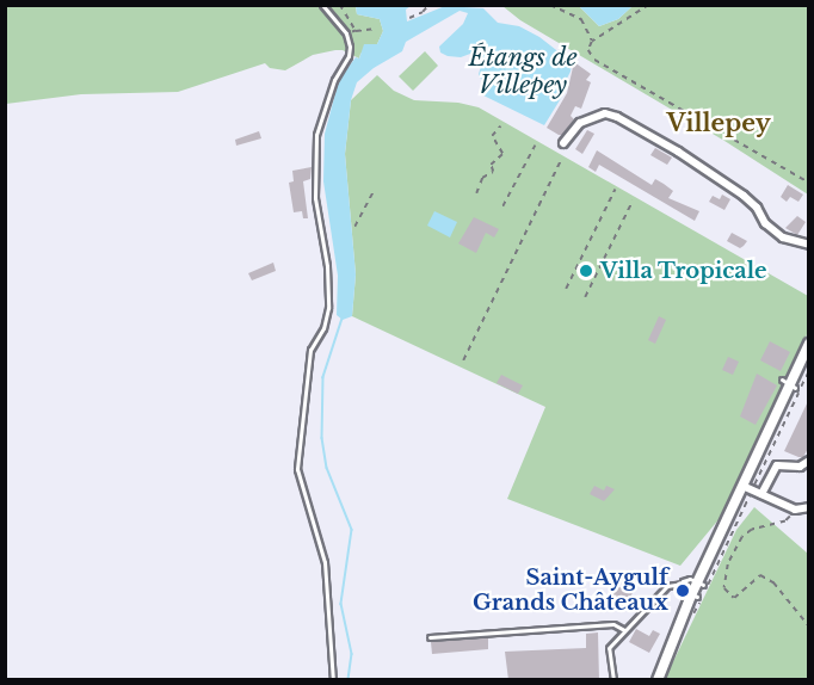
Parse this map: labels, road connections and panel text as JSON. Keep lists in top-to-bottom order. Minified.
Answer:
{"districts":["Villepey"],"water":["Étangs de Villepey"],"places":["Villa Tropicale","Saint-Aygulf Grands Châteaux"]}
